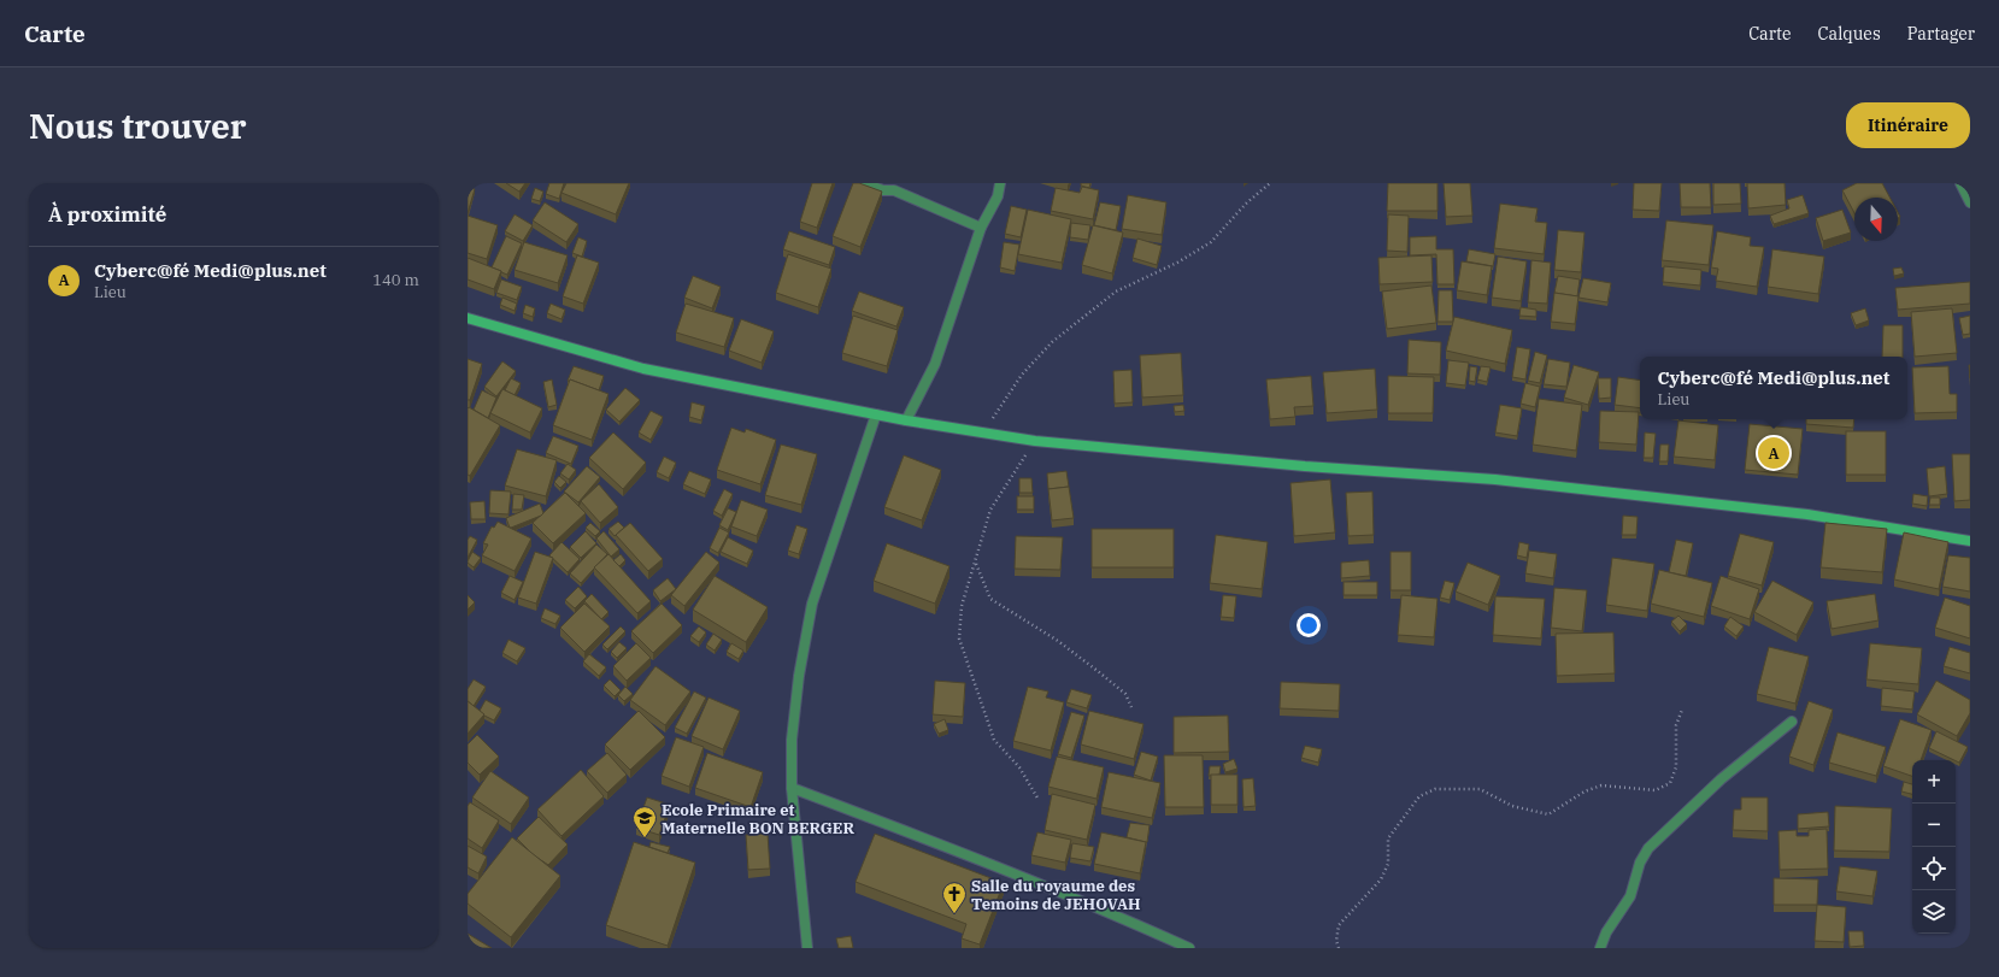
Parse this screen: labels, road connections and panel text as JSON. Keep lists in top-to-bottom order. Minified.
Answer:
{"places":{"school or university":["Ecole Primaire et Maternelle BON BERGER"],"church":["Salle du royaume des Temoins de JEHOVAH"]},"north":"bottom","page":{"header":"Carte","nav":["Carte","Calques","Partager"],"buttons":"Itinéraire","title":"Nous trouver","heading":"À proximité","list":[{"mark":"A","name":"Cyberc@fé Medi@plus.net","note":"Lieu","value":"140 m"}],"popup":["Cyberc@fé Medi@plus.net","Lieu"],"pins":"A","map_buttons":["+","−"]}}
